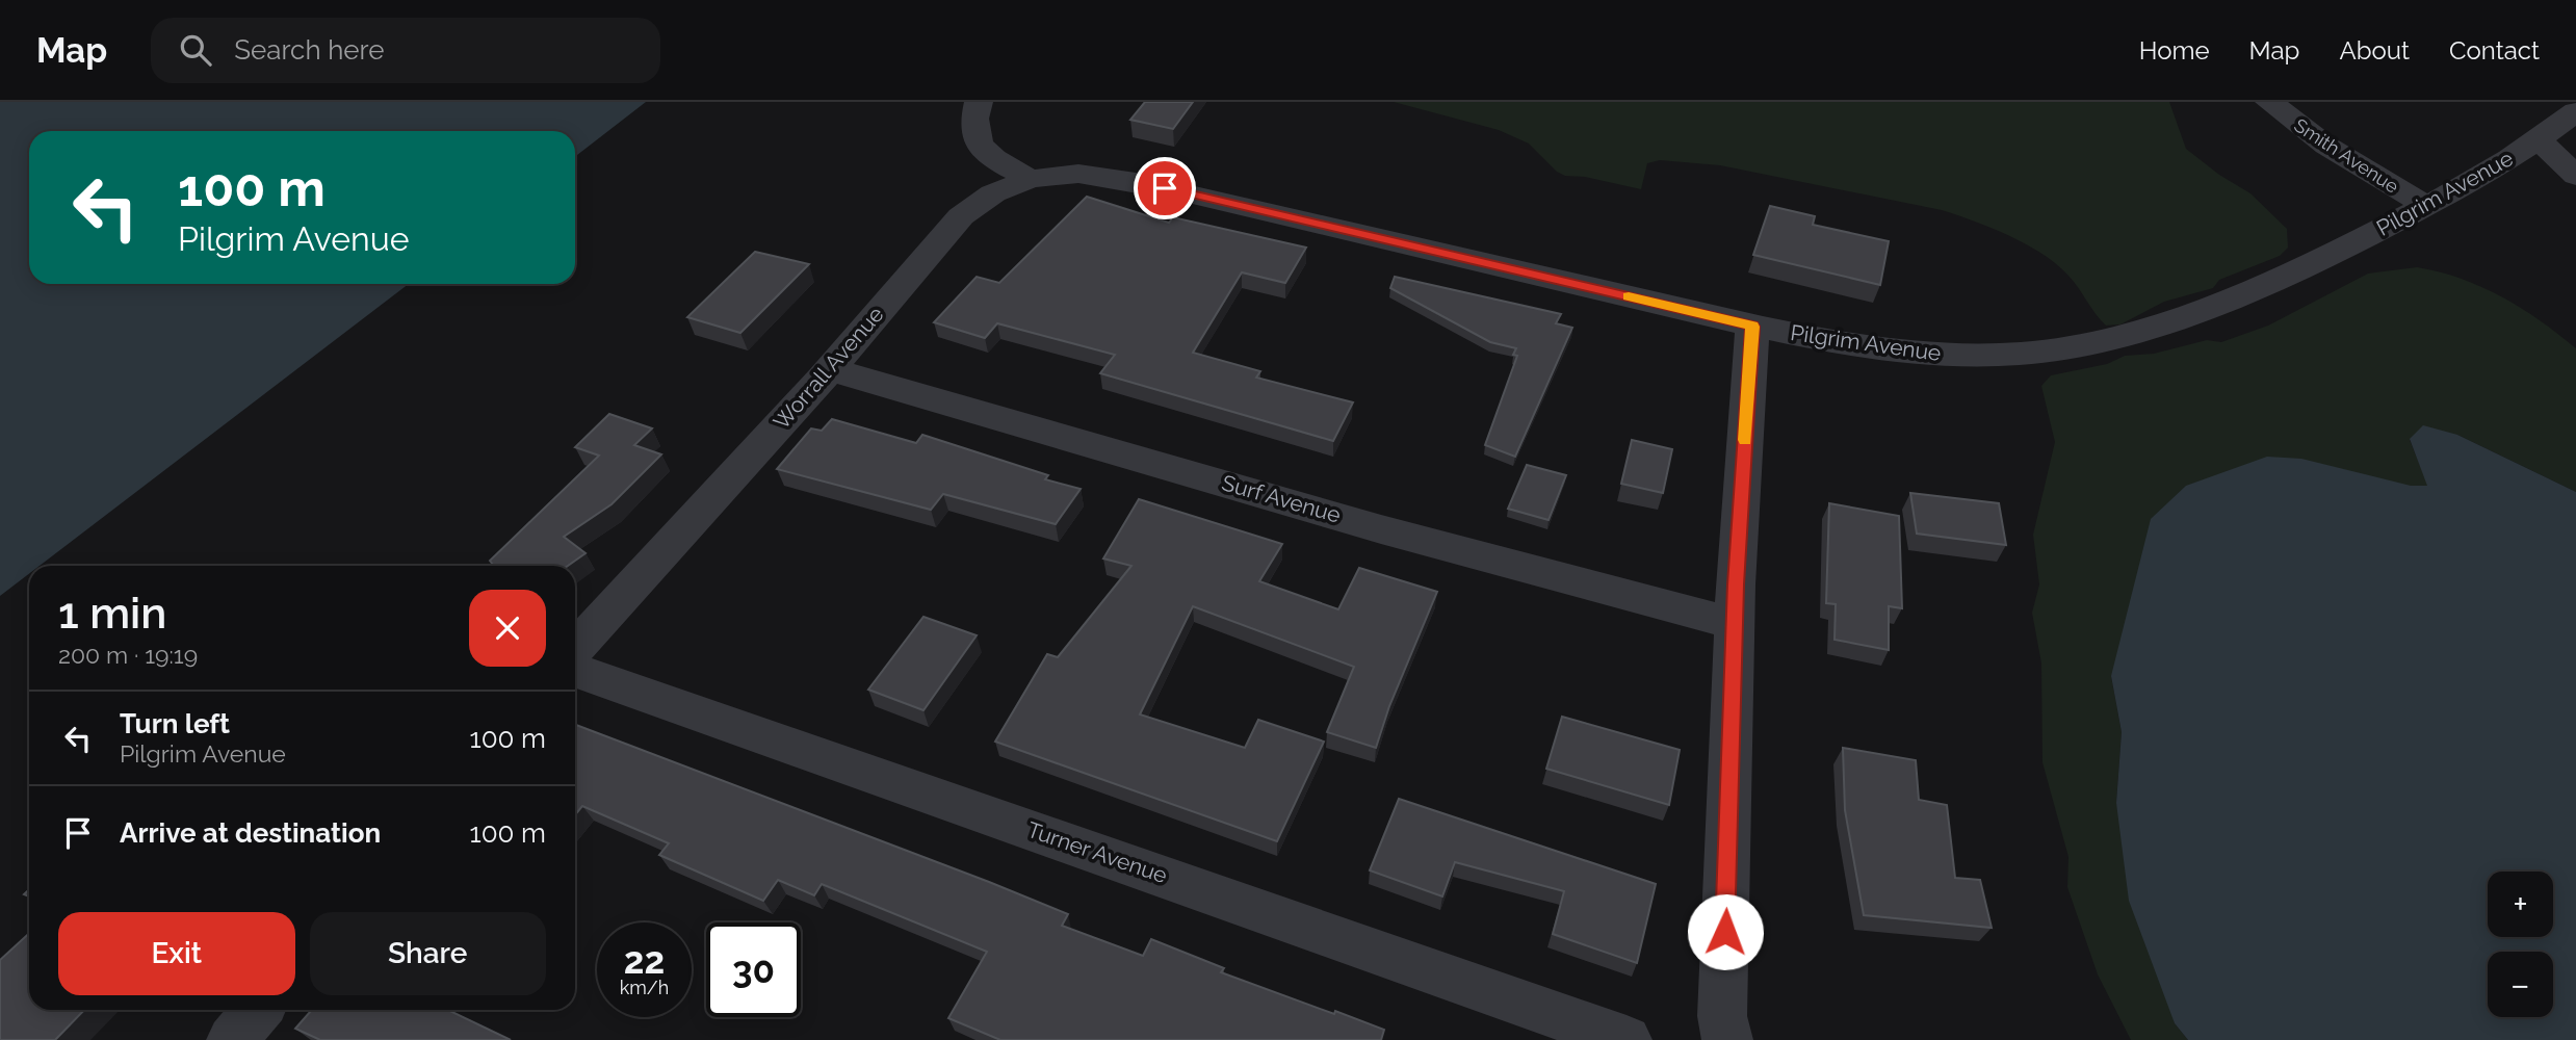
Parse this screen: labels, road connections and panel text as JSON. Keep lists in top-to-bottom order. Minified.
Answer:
{"streets":{"street":["Smith Avenue","Pilgrim Avenue","Worrall Avenue","Surf Avenue","Turner Avenue"]},"crossings":[["Smith Avenue","Pilgrim Avenue"],["Pilgrim Avenue","Worrall Avenue"],["Worrall Avenue","Surf Avenue"]],"page":{"header":"Map","search":"Search here","nav":["Home","Map","About","Contact"],"turn":["100 m","Pilgrim Avenue"],"heading":["1 min","200 m · 19:19"],"list":[{"name":"Turn left","note":"Pilgrim Avenue","value":"100 m"},{"name":"Arrive at destination","value":"100 m"}],"map_buttons":["+","−"],"buttons":["Exit","Share"],"speed":"22 km/h","limit":"30"}}
